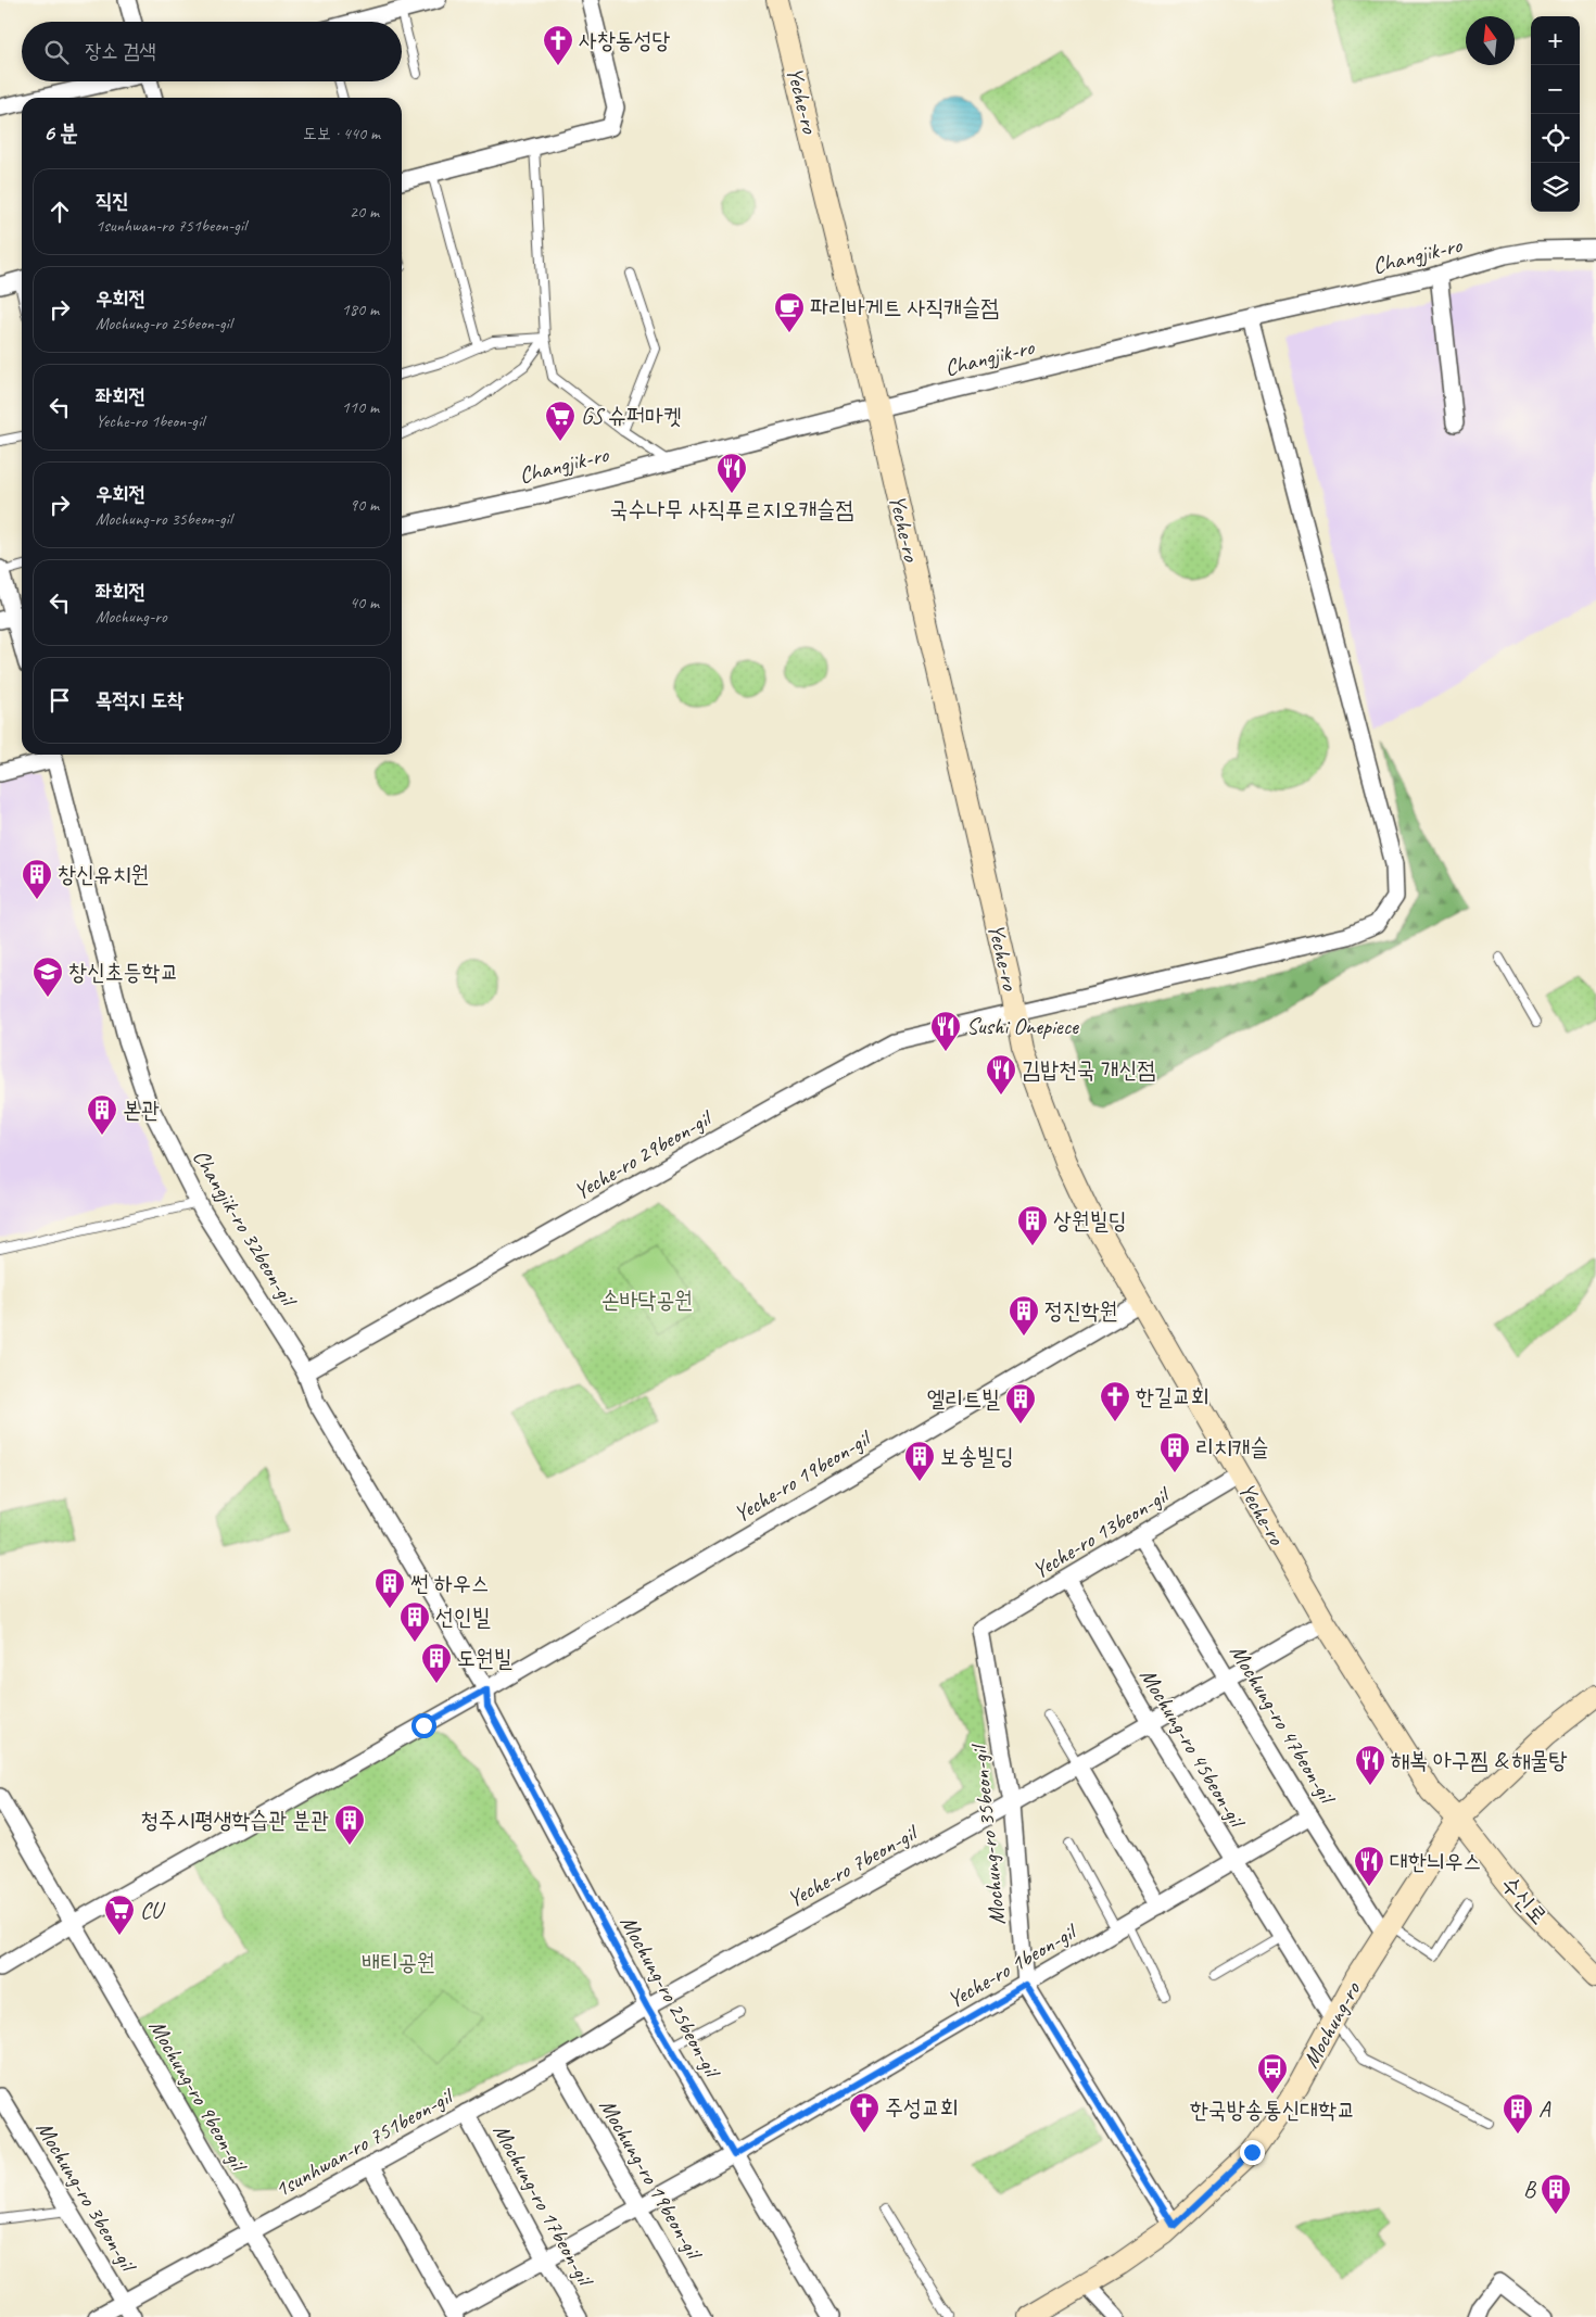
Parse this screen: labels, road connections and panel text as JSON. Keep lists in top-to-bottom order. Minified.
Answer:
{"streets":{"street":["Yeche-ro","Changjik-ro","Yeche-ro 29beon-gil","Changjik-ro 32beon-gil","Yeche-ro 19beon-gil","Yeche-ro 13beon-gil","Mochung-ro 47beon-gil","Mochung-ro 45beon-gil","Mochung-ro 35beon-gil","Yeche-ro 7beon-gil","수신로","Yeche-ro 1beon-gil","Mochung-ro 25beon-gil","Mochung-ro","Mochung-ro 9beon-gil","1sunhwan-ro 751beon-gil","Mochung-ro 19beon-gil","Mochung-ro 3beon-gil","Mochung-ro 17beon-gil"]},"crossings":[["Yeche-ro","Changjik-ro"],["Yeche-ro","Yeche-ro 29beon-gil"],["Yeche-ro","Yeche-ro 19beon-gil"],["Yeche-ro","Yeche-ro 13beon-gil"],["Yeche-ro","Yeche-ro 7beon-gil"],["Yeche-ro","수신로"],["Yeche-ro","Mochung-ro"],["Changjik-ro","Yeche-ro 29beon-gil"],["Yeche-ro 29beon-gil","Changjik-ro 32beon-gil"],["Changjik-ro 32beon-gil","Yeche-ro 19beon-gil"],["Changjik-ro 32beon-gil","Mochung-ro 25beon-gil"],["Yeche-ro 19beon-gil","Mochung-ro 25beon-gil"],["Yeche-ro 13beon-gil","Mochung-ro 47beon-gil"],["Yeche-ro 13beon-gil","Mochung-ro 45beon-gil"],["Yeche-ro 13beon-gil","Mochung-ro 35beon-gil"],["Mochung-ro 47beon-gil","Yeche-ro 7beon-gil"],["Mochung-ro 47beon-gil","Yeche-ro 1beon-gil"],["Mochung-ro 47beon-gil","Mochung-ro"],["Mochung-ro 45beon-gil","Yeche-ro 7beon-gil"],["Mochung-ro 45beon-gil","Yeche-ro 1beon-gil"],["Mochung-ro 45beon-gil","Mochung-ro"],["Mochung-ro 35beon-gil","Yeche-ro 7beon-gil"],["Mochung-ro 35beon-gil","Yeche-ro 1beon-gil"],["Mochung-ro 35beon-gil","Mochung-ro"],["Yeche-ro 7beon-gil","Mochung-ro 25beon-gil"],["Yeche-ro 7beon-gil","1sunhwan-ro 751beon-gil"],["수신로","Mochung-ro"],["Yeche-ro 1beon-gil","Mochung-ro 25beon-gil"],["Yeche-ro 1beon-gil","Mochung-ro 19beon-gil"],["Yeche-ro 1beon-gil","Mochung-ro 17beon-gil"],["Mochung-ro 25beon-gil","1sunhwan-ro 751beon-gil"],["Mochung-ro 9beon-gil","1sunhwan-ro 751beon-gil"],["1sunhwan-ro 751beon-gil","Mochung-ro 19beon-gil"],["1sunhwan-ro 751beon-gil","Mochung-ro 3beon-gil"],["1sunhwan-ro 751beon-gil","Mochung-ro 17beon-gil"]],"parks":["손바닥공원","배티공원"],"places":{"church":["사창동성당","한길교회","주성교회"],"cafe":["파리바게트 사직캐슬점"],"supermarket":["GS 슈퍼마켓","CU"],"restaurant":["국수나무 사직푸르지오캐슬점","Sushi Onepiece","김밥천국 개신점","해복 아구찜 & 해물탕","대한늬우스"],"building":["창신유치원","본관","상원빌딩","정진학원","엘리트빌","리치캐슬","보송빌딩","썬 하우스","선인빌","도원빌","청주시평생학습관 분관","A","B"],"school or university":["창신초등학교"],"bus stop":["한국방송통신대학교"]},"north":"top","page":{"map_buttons":["+","−"],"search":"장소 검색","heading":["6 분","도보 · 440 m"],"list":[["직진","1sunhwan-ro 751beon-gil","20 m"],["우회전","Mochung-ro 25beon-gil","180 m"],["좌회전","Yeche-ro 1beon-gil","110 m"],["우회전","Mochung-ro 35beon-gil","90 m"],["좌회전","Mochung-ro","40 m"],"목적지 도착"]}}
